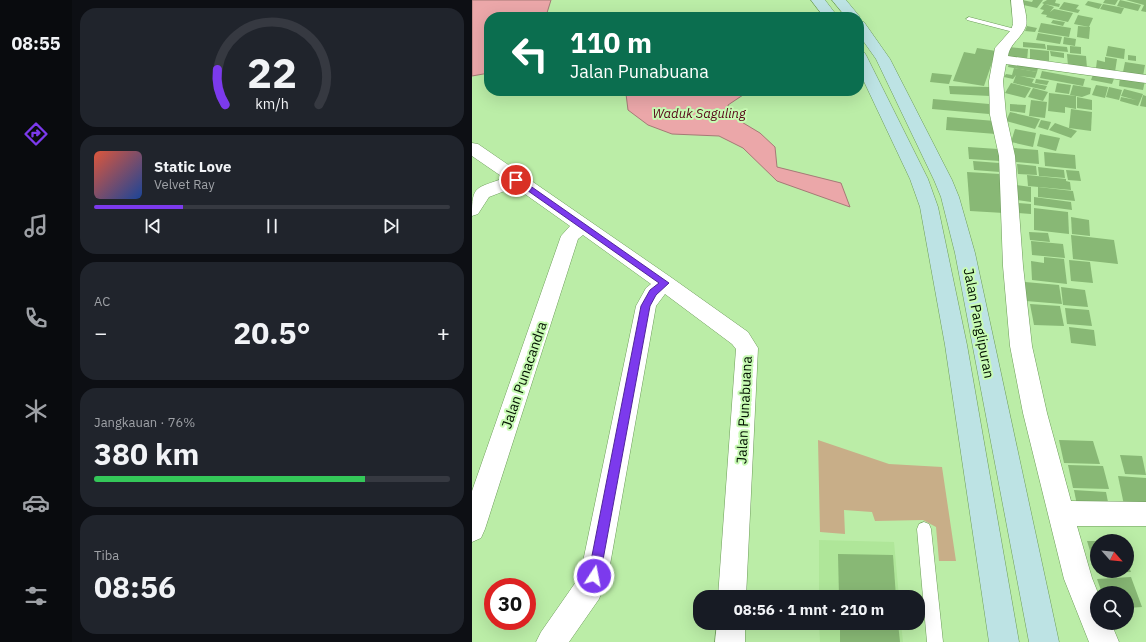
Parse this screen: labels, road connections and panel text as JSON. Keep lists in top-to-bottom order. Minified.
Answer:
{"streets":{"main road":["Jalan Panglipuran"],"street":["Jalan Punacandra","Jalan Punabuana"]},"crossings":[["Jalan Punacandra","Jalan Punabuana"]],"water":["Waduk Saguling"],"north":"bottom right","page":{"tabs":"08:55","turn":["110 m","Jalan Punabuana"],"song":["Static Love","Velvet Ray"],"tile":["AC",["Jangkauan · 76%","380 km"],["Tiba","08:56"]],"heat":["−","20.5°","+"],"limit":"30","trip":"08:56 · 1 mnt · 210 m","gauge":["22","km/h"]}}
